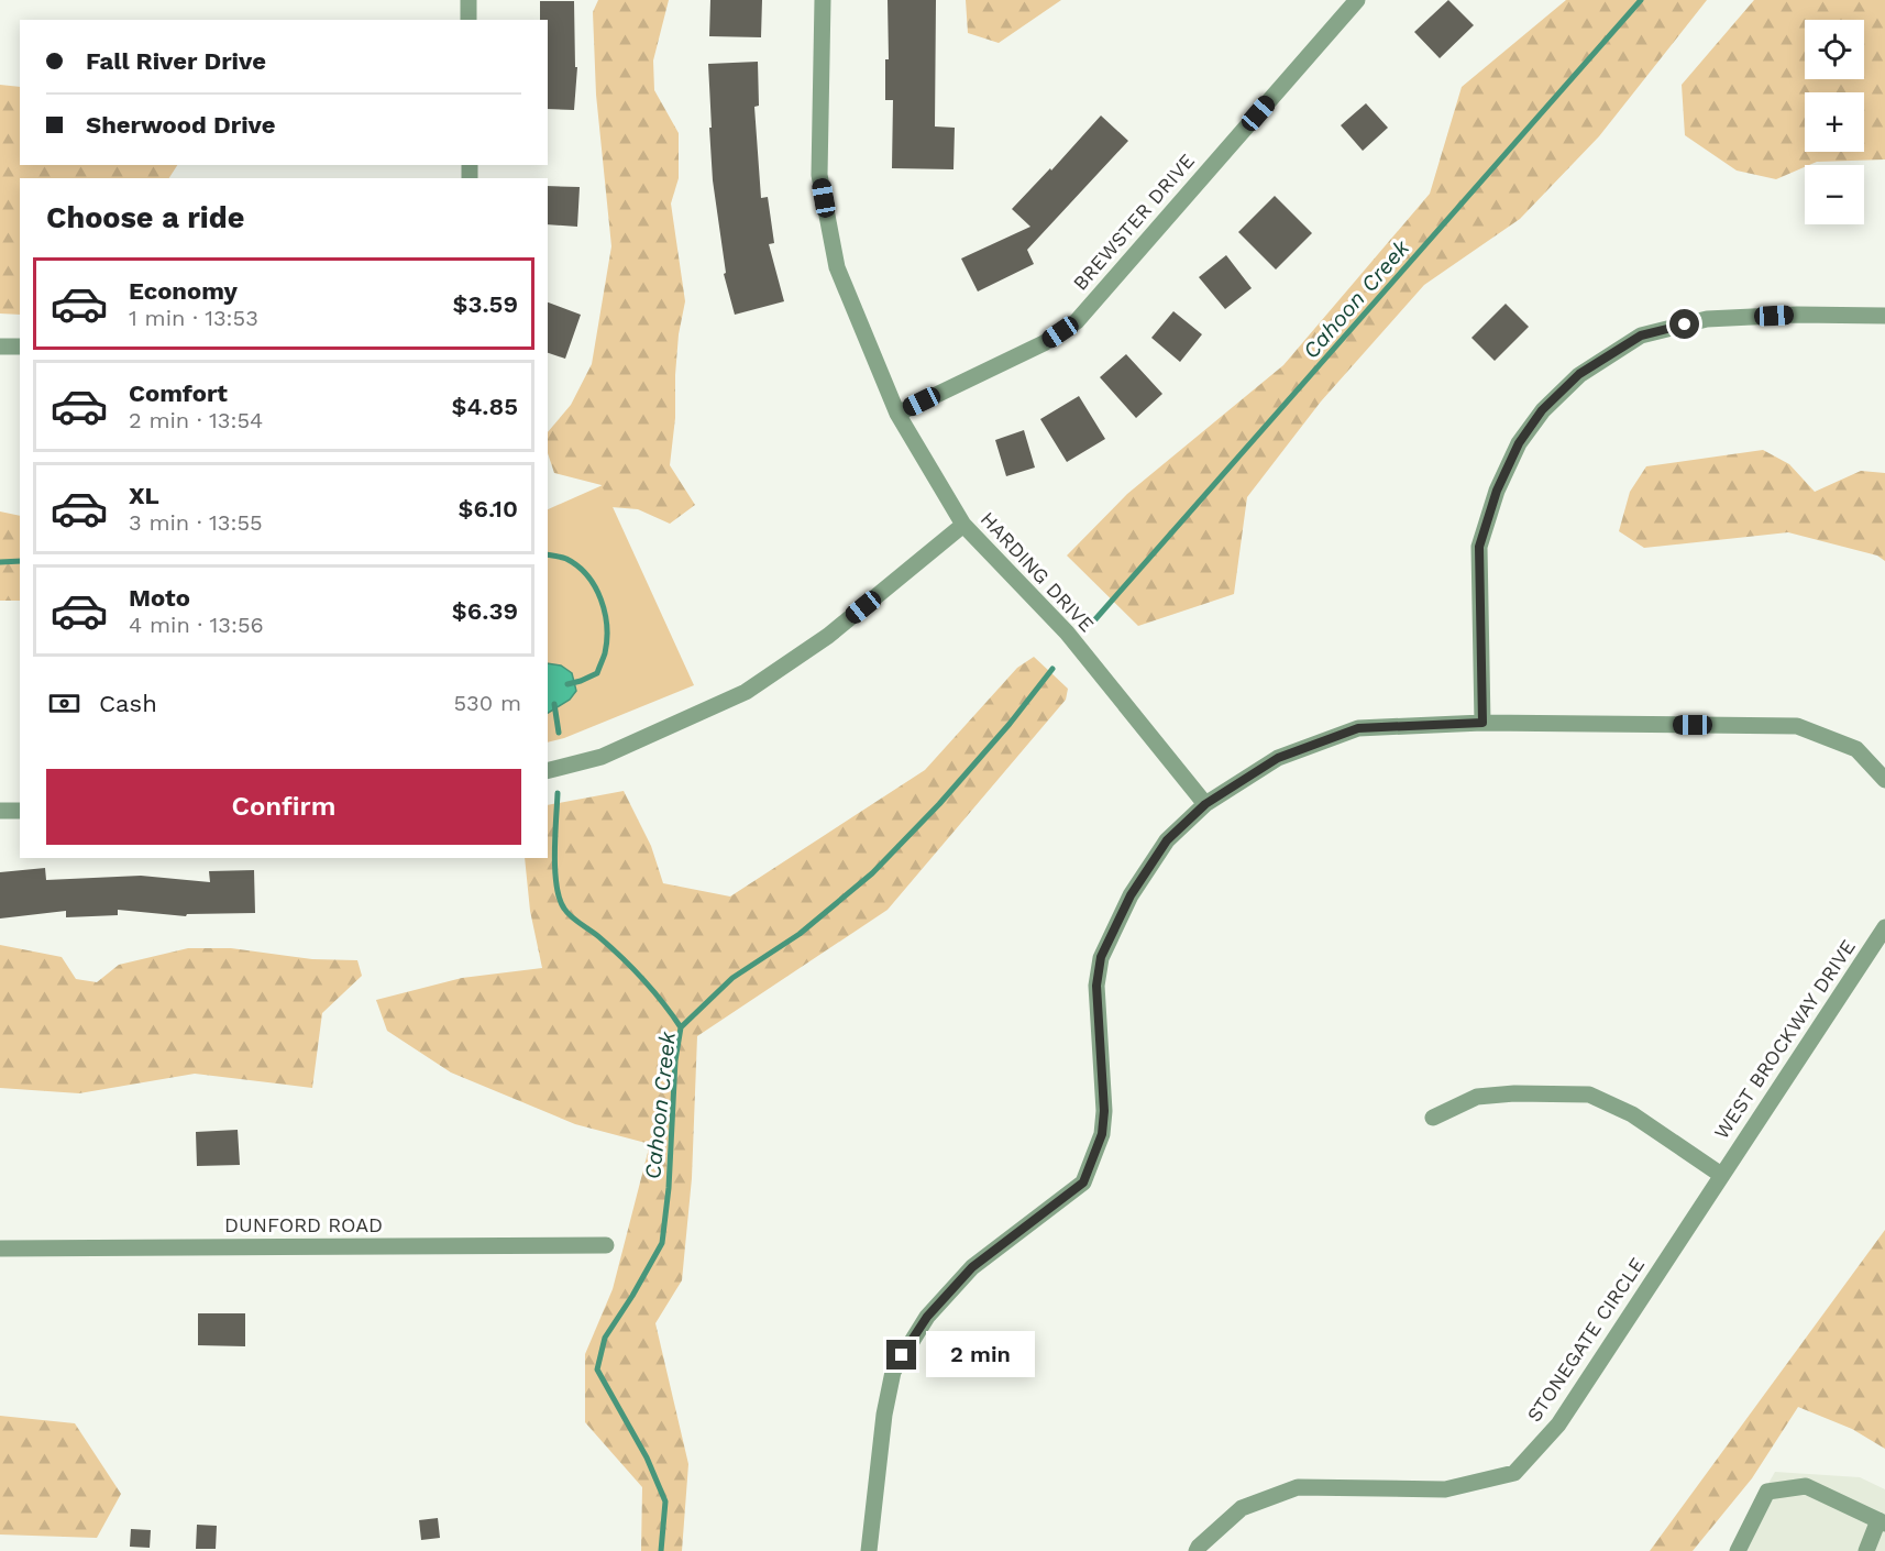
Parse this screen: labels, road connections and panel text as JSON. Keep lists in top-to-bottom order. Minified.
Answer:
{"streets":{"street":["BREWSTER DRIVE","HARDING DRIVE","WEST BROCKWAY DRIVE","DUNFORD ROAD","STONEGATE CIRCLE"]},"crossings":[["BREWSTER DRIVE","HARDING DRIVE"],["WEST BROCKWAY DRIVE","STONEGATE CIRCLE"]],"water":["Cahoon Creek"],"page":{"map_buttons":["+","−"],"banner":["Fall River Drive","Sherwood Drive"],"heading":"Choose a ride","list":[{"name":"Economy","note":"1 min · 13:53","value":"$3.59"},{"name":"Comfort","note":"2 min · 13:54","value":"$4.85"},{"name":"XL","note":"3 min · 13:55","value":"$6.10"},{"name":"Moto","note":"4 min · 13:56","value":"$6.39"}],"pay":["Cash","530 m"],"buttons":"Confirm","bubble":"2 min"}}
